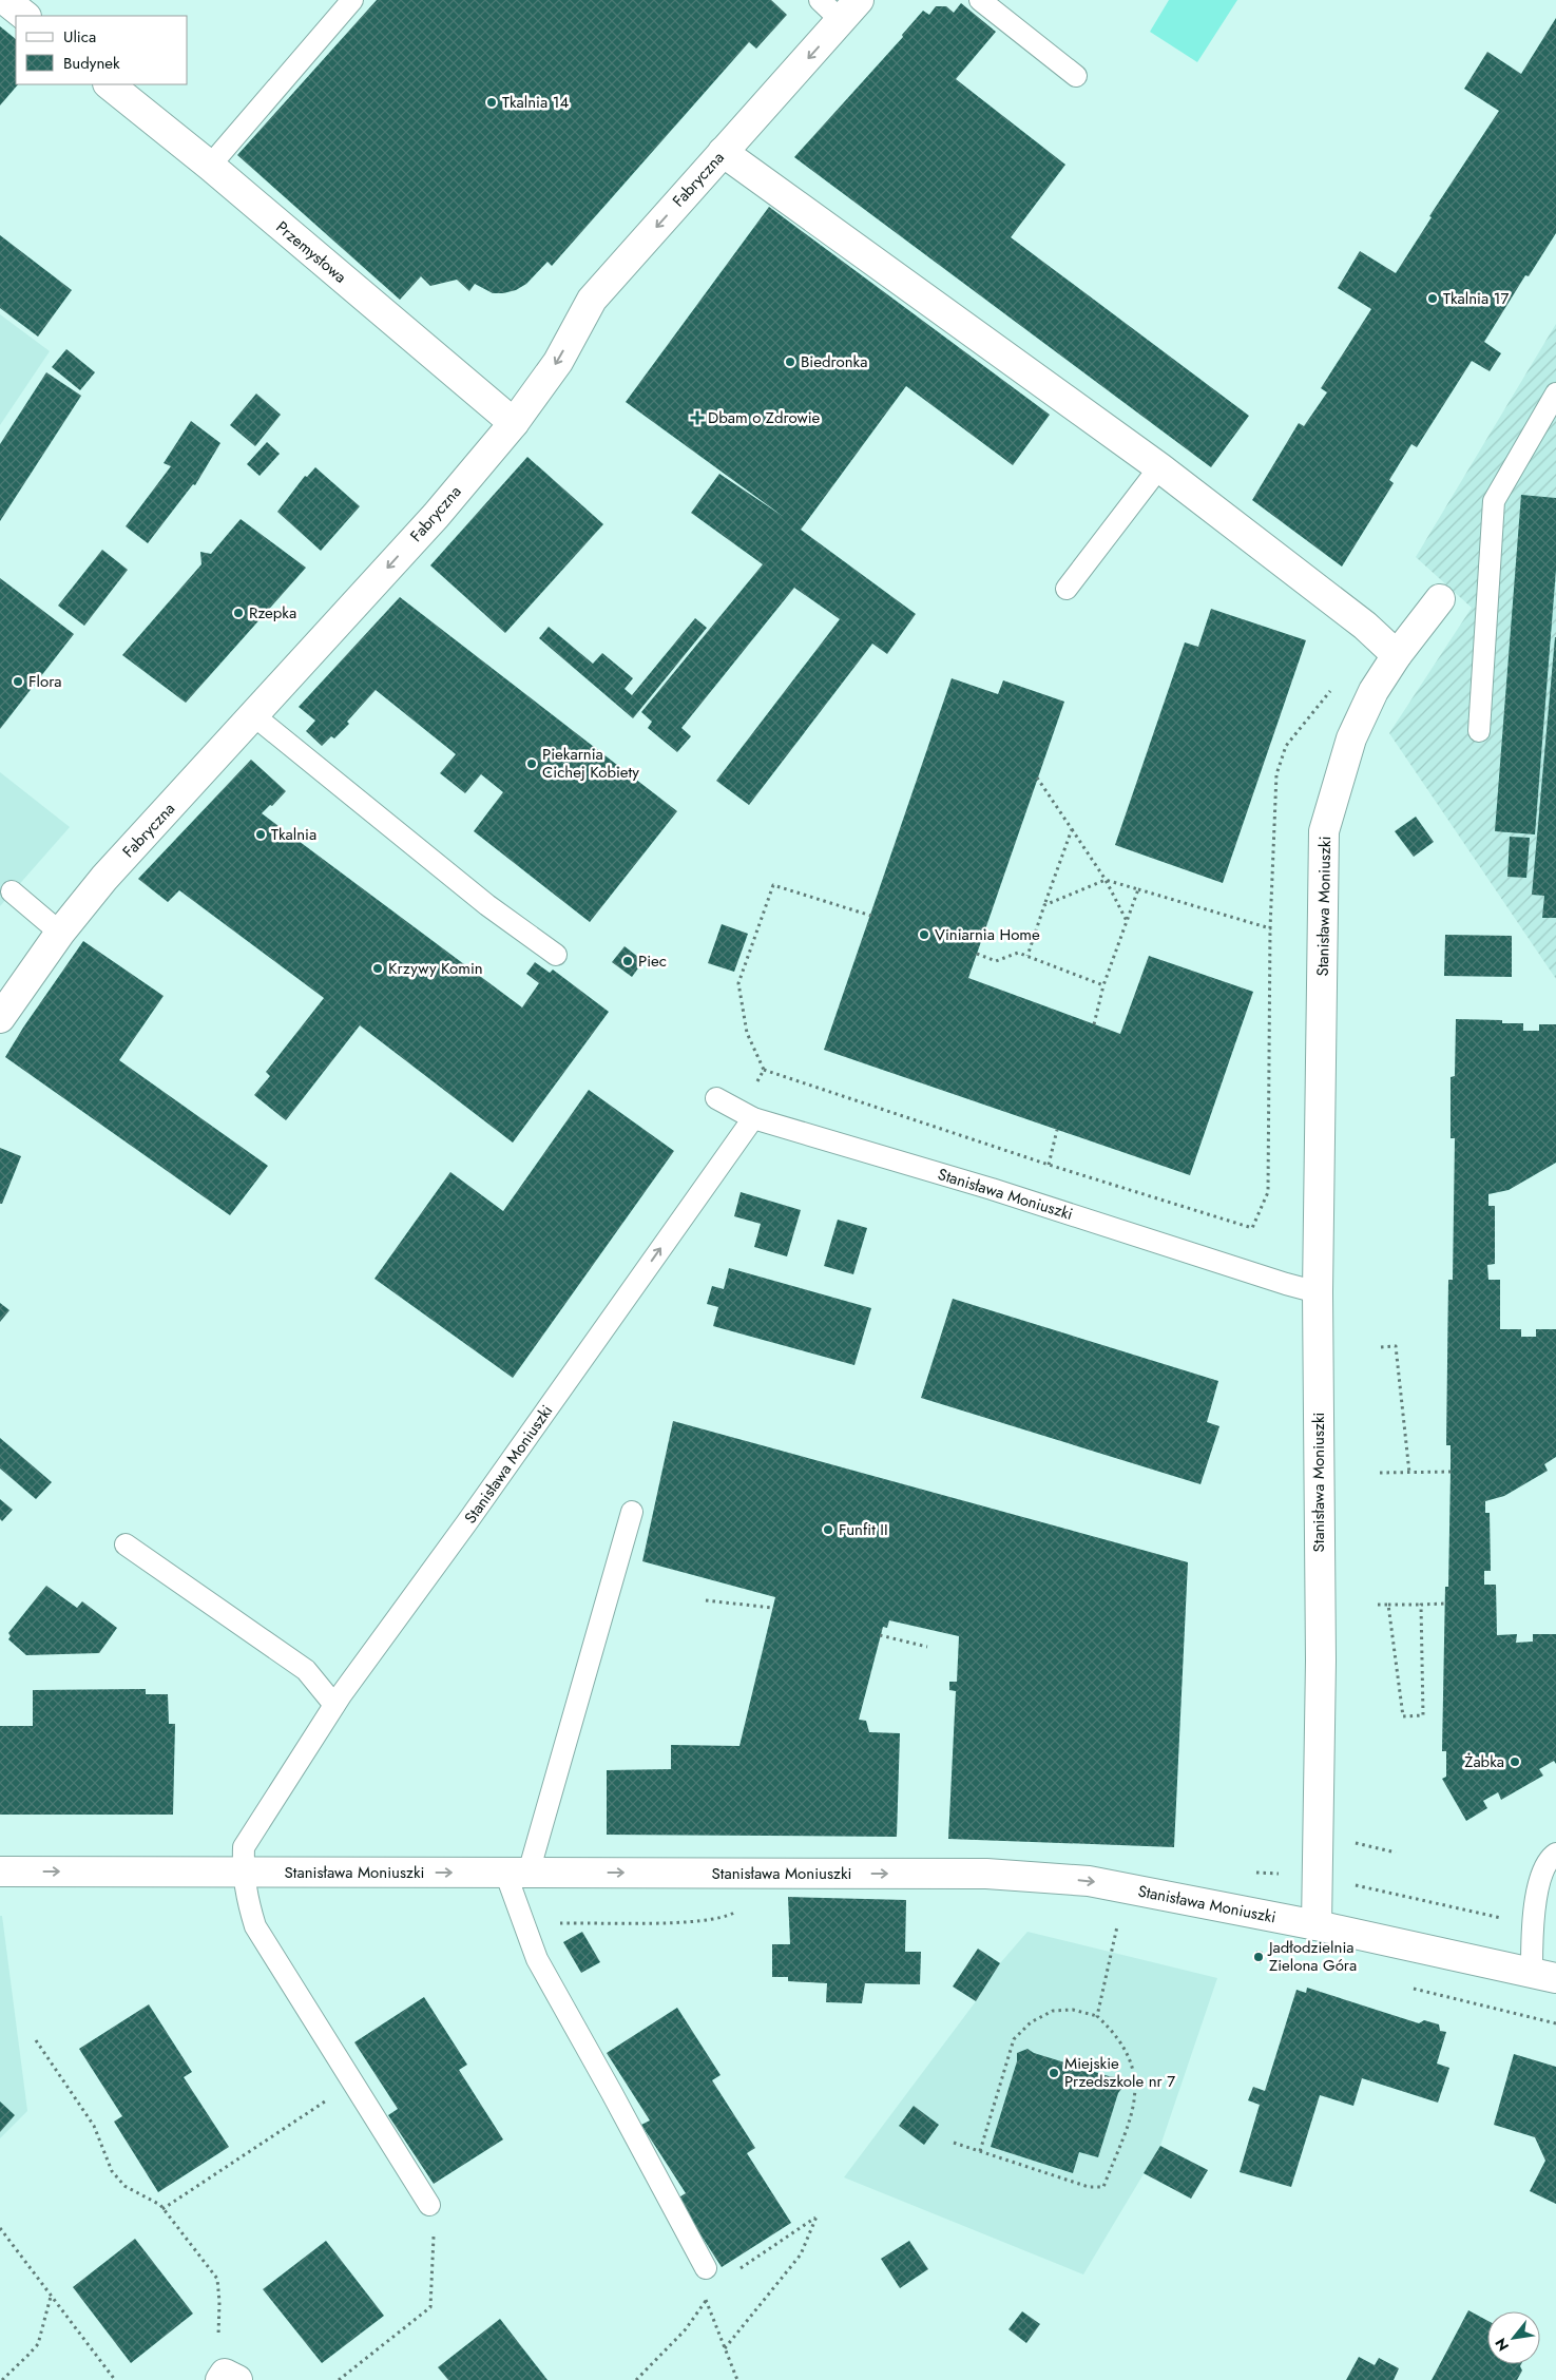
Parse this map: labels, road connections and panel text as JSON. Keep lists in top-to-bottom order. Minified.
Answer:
{"streets":{"street":["Fabryczna","Przemysłowa","Stanisława Moniuszki"]},"crossings":[["Fabryczna","Przemysłowa"]],"one_way":["Fabryczna","Stanisława Moniuszki"],"places":{"other":["Tkalnia 14","Tkalnia 17","Biedronka","Rzepka","Flora","Piekarnia Cichej Kobiety","Tkalnia","Viniarnia Home","Piec","Krzywy Komin","Funfit II","Żabka","Jadłodzielnia Zielona Góra","Miejskie Przedszkole nr 7"],"health":["Dbam o Zdrowie"]},"legend":["Ulica","Budynek"],"north":"bottom left"}
